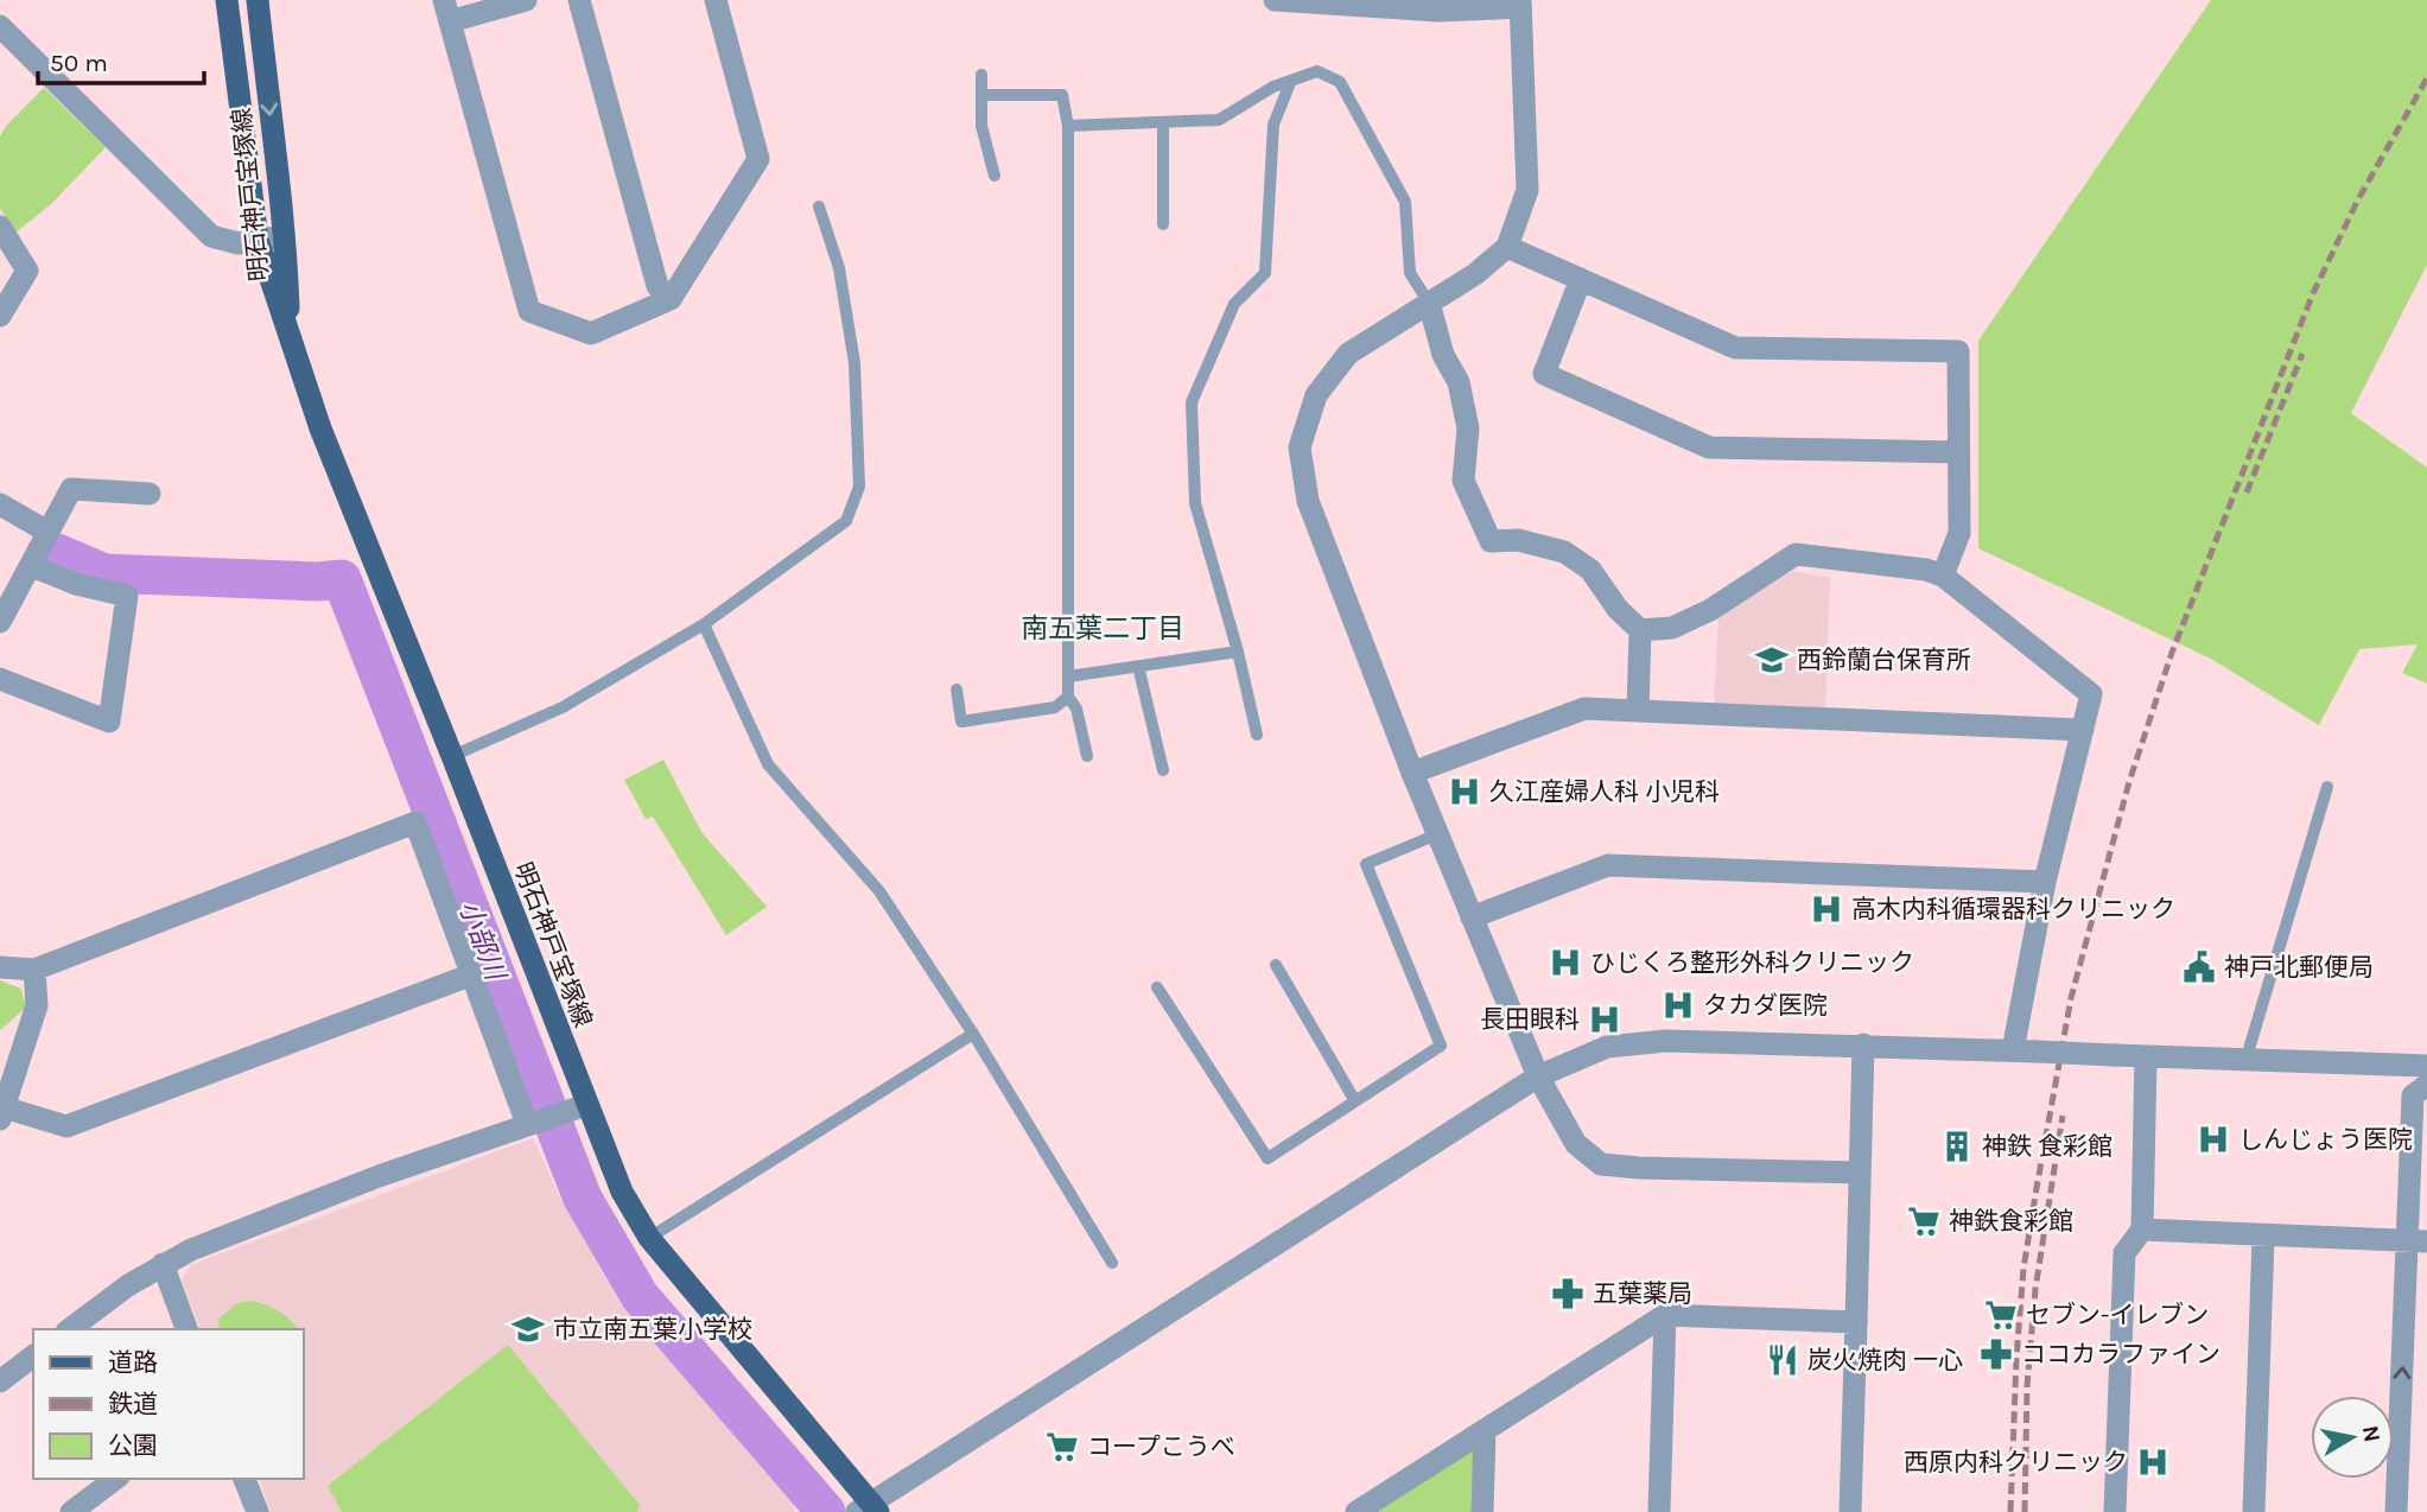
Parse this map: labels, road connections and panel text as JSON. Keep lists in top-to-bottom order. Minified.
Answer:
{"streets":{"main road":["明石神戸宝塚線"]},"districts":["南五葉二丁目"],"water":["小部川"],"places":{"school or university":["西鈴蘭台保育所","市立南五葉小学校"],"hospital":["久江産婦人科 小児科","高木内科循環器科クリニック","ひじくろ整形外科クリニック","タカダ医院","長田眼科","しんじょう医院","西原内科クリニック"],"public building":["神戸北郵便局"],"building":["神鉄 食彩館"],"supermarket":["神鉄食彩館","セブン-イレブン","コープこうべ"],"pharmacy":["五葉薬局","ココカラファイン"],"restaurant":["炭火焼肉 一心"]},"legend":["道路","鉄道","公園"],"scale_bar":"50 m","north":"right"}
